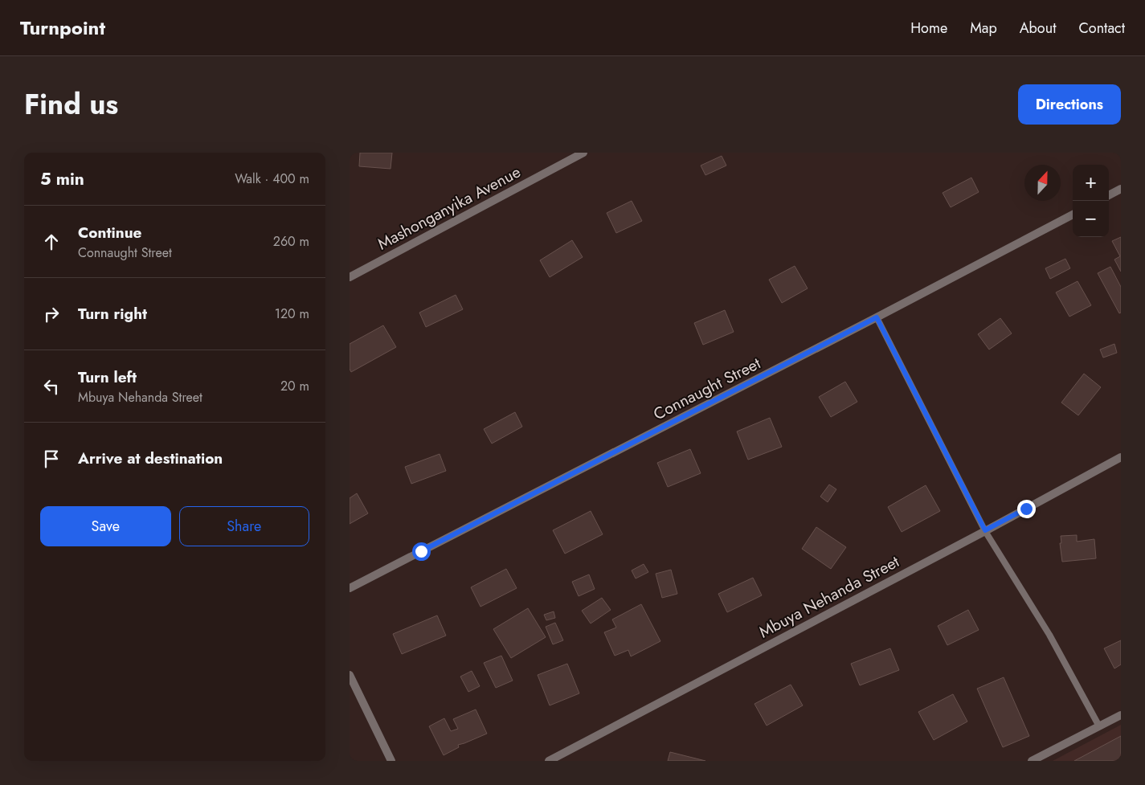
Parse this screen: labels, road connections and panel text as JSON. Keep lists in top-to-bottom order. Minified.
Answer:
{"streets":{"street":["Mashonganyika Avenue","Connaught Street","Mbuya Nehanda Street"]},"north":"top","page":{"header":"Turnpoint","nav":["Home","Map","About","Contact"],"title":"Find us","buttons":["Directions",["Save","Share"]],"heading":["5 min","Walk · 400 m"],"map_buttons":["+","−"],"list":[["Continue","Connaught Street","260 m"],["Turn right","120 m"],["Turn left","Mbuya Nehanda Street","20 m"],"Arrive at destination"]}}
